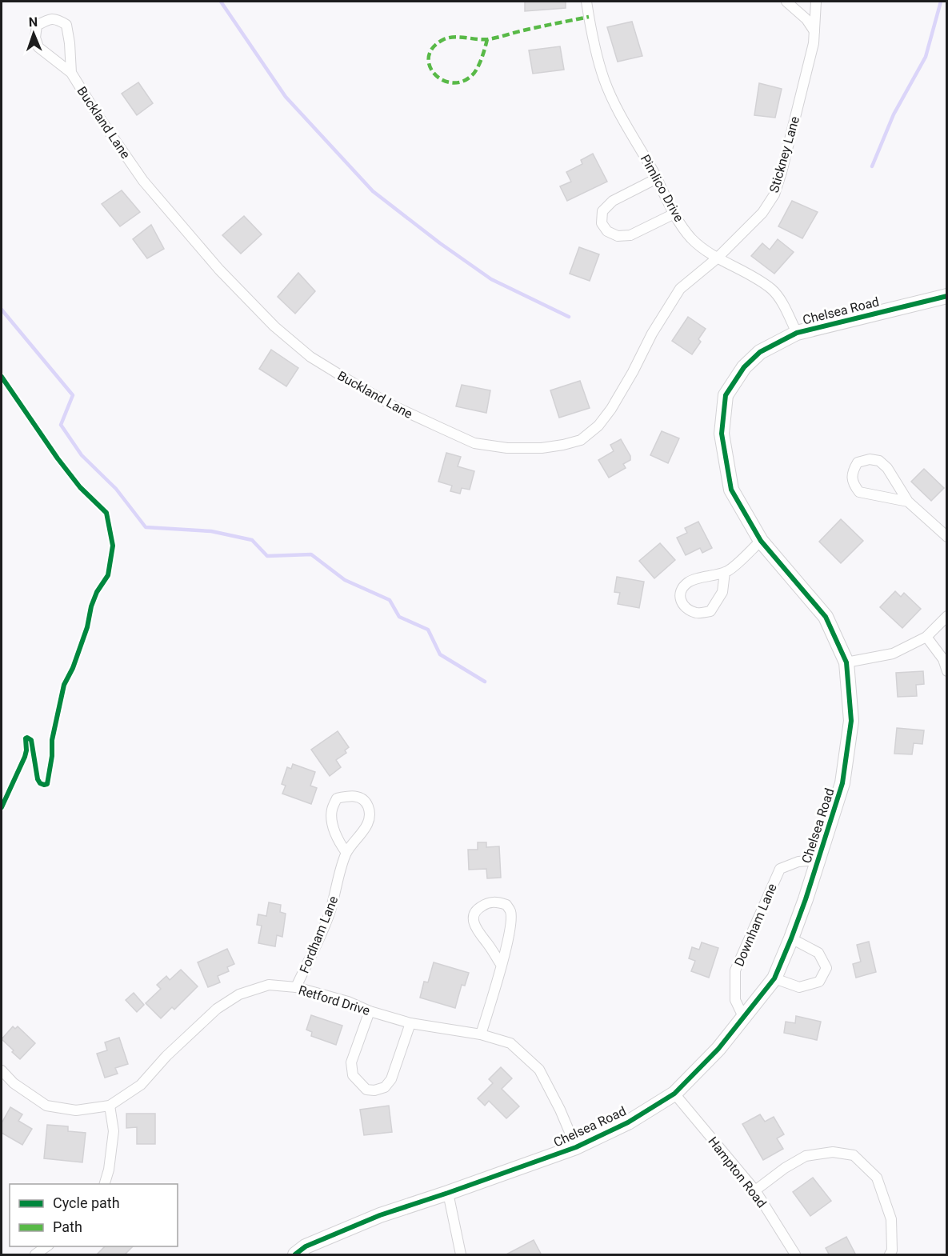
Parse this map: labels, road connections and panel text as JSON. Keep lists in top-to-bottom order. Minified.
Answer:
{"streets":{"street":["Buckland Lane","Stickney Lane","Pimlico Drive","Chelsea Road","Downham Lane","Fordham Lane","Retford Drive","Hampton Road"]},"crossings":[["Buckland Lane","Stickney Lane"],["Buckland Lane","Pimlico Drive"],["Stickney Lane","Pimlico Drive"],["Pimlico Drive","Chelsea Road"],["Chelsea Road","Downham Lane"],["Chelsea Road","Retford Drive"],["Chelsea Road","Hampton Road"],["Fordham Lane","Retford Drive"]],"legend":["Cycle path","Path"],"north":"top"}
